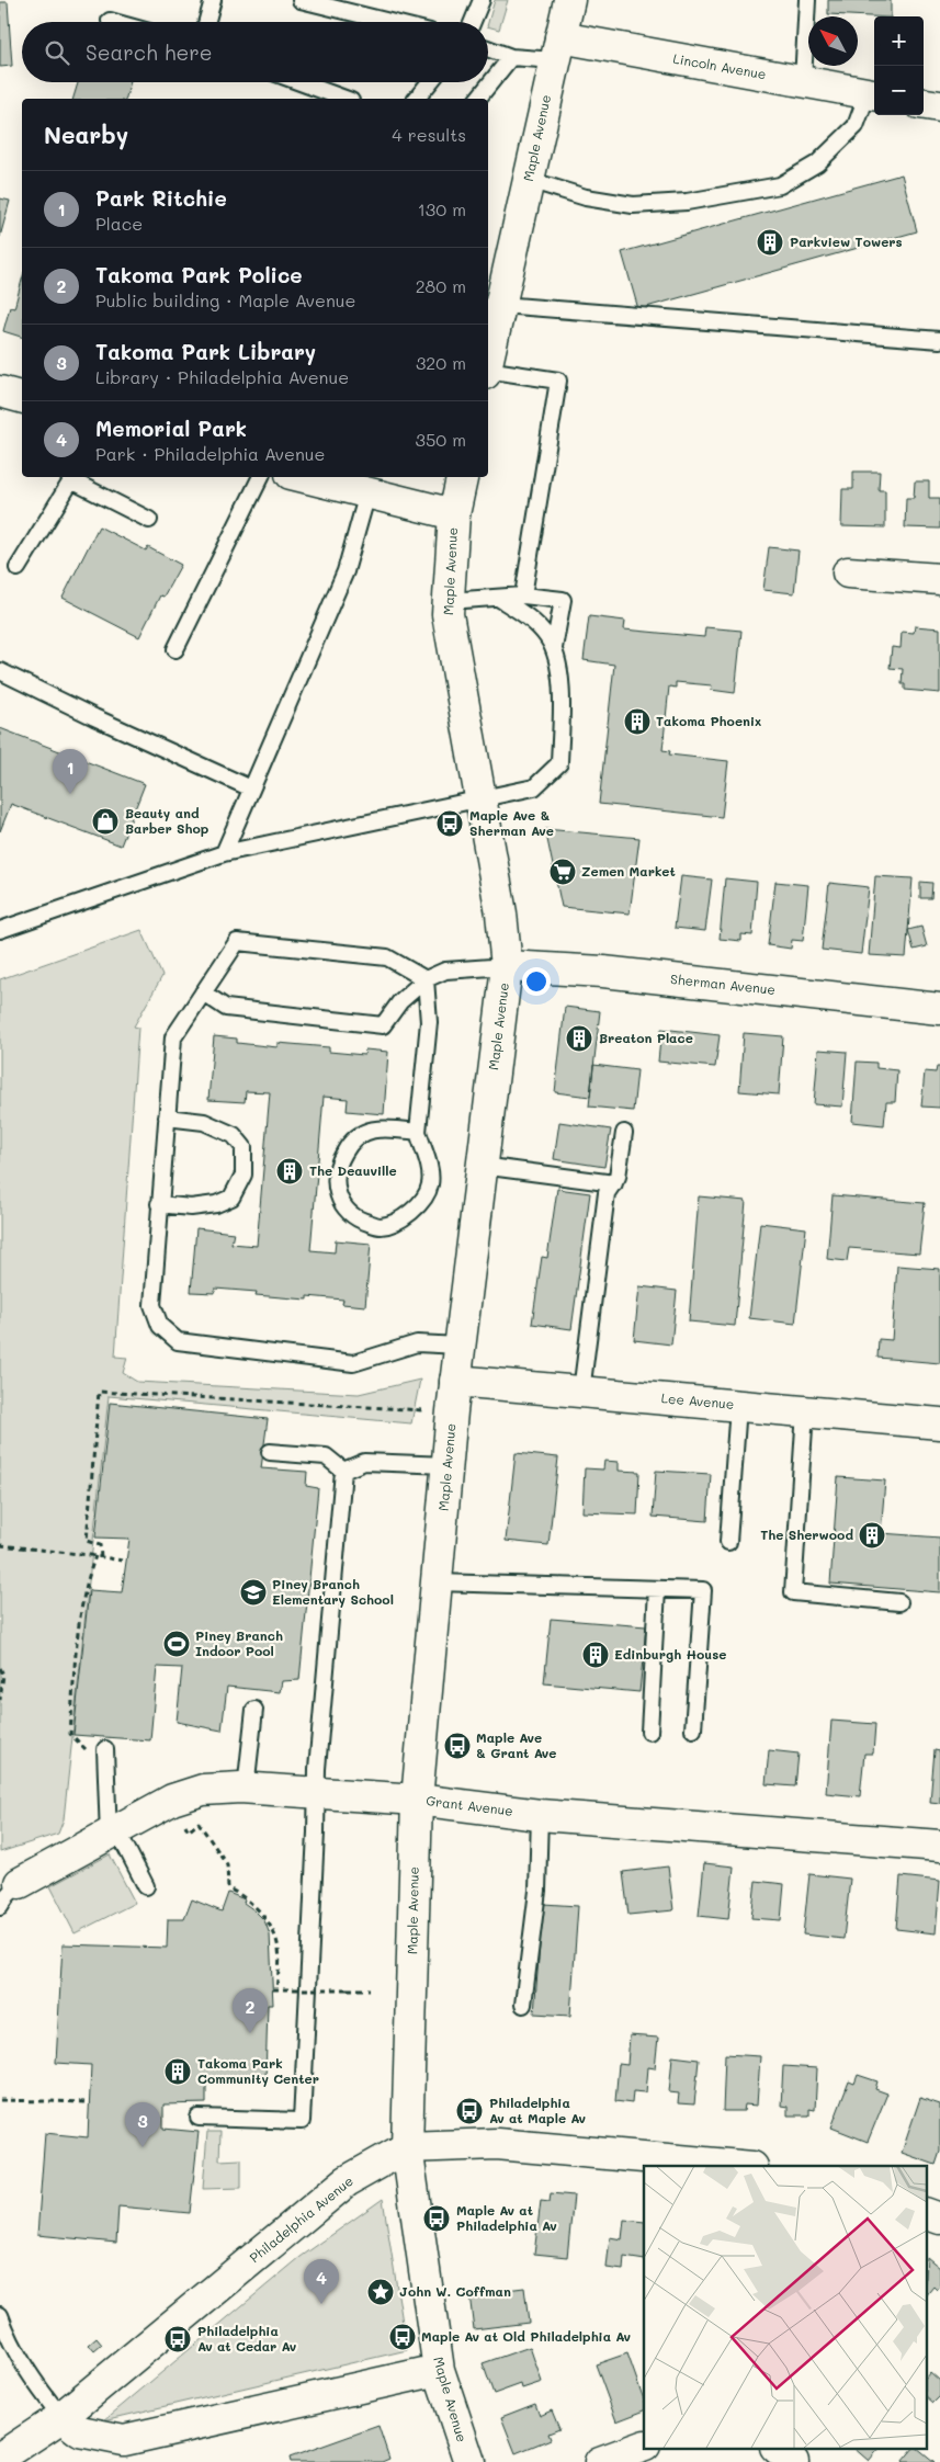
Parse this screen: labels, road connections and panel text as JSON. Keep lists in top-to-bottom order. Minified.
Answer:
{"streets":{"street":["Lincoln Avenue","Maple Avenue","Sherman Avenue","Lee Avenue","Grant Avenue","Philadelphia Avenue"]},"crossings":[["Lincoln Avenue","Maple Avenue"],["Maple Avenue","Sherman Avenue"],["Maple Avenue","Lee Avenue"],["Maple Avenue","Grant Avenue"],["Maple Avenue","Philadelphia Avenue"]],"places":{"building":["Parkview Towers","Takoma Phoenix","Breaton Place","The Deauville","The Sherwood","Edinburgh House","Takoma Park Community Center"],"shop":["Beauty and Barber Shop"],"bus stop":["Maple Ave & Sherman Ave","Maple Ave & Grant Ave","Philadelphia Av at Maple Av","Maple Av at Philadelphia Av","Maple Av at Old Philadelphia Av","Philadelphia Av at Cedar Av"],"supermarket":["Zemen Market"],"school or university":["Piney Branch Elementary School"],"sports":["Piney Branch Indoor Pool"],"place":["John W. Coffman"]},"north":"top left","page":{"map_buttons":["+","−"],"search":"Search here","heading":["Nearby","4 results"],"list":[{"mark":"1","name":"Park Ritchie","note":"Place","value":"130 m"},{"mark":"2","name":"Takoma Park Police","note":"Public building · Maple Avenue","value":"280 m"},{"mark":"3","name":"Takoma Park Library","note":"Library · Philadelphia Avenue","value":"320 m"},{"mark":"4","name":"Memorial Park","note":"Park · Philadelphia Avenue","value":"350 m"}],"pins":["1","2","3","4"]}}
